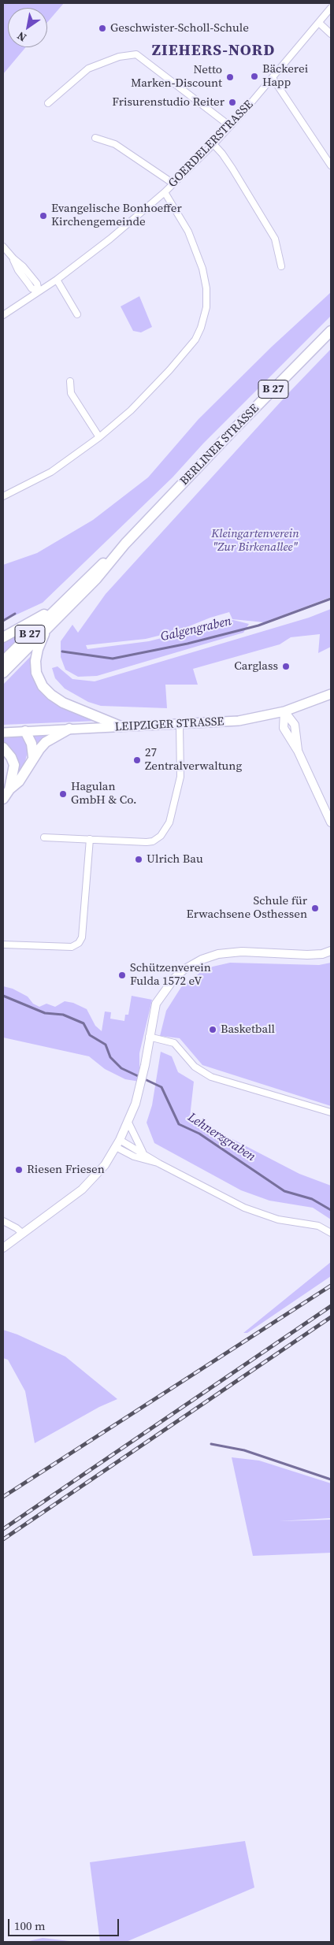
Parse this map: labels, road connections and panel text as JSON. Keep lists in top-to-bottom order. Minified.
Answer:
{"streets":{"highway":["B 27","BERLINER STRASSE"],"main road":["LEIPZIGER STRASSE"],"street":["GOERDELERSTRASSE"]},"crossings":[["B 27","BERLINER STRASSE"]],"districts":["ZIEHERS-NORD"],"water":["Galgengraben","Lehnerzgraben"],"parks":["Kleingartenverein \"Zur Birkenallee\""],"places":["Geschwister-Scholl-Schule","Bäckerei Happ","Netto Marken-Discount","Frisurenstudio Reiter","Evangelische Bonhoeffer Kirchengemeinde","Carglass","27 Zentralverwaltung","Hagulan GmbH & Co.","Ulrich Bau","Schule für Erwachsene Osthessen","Schützenverein Fulda 1572 eV","Basketball","Riesen Friesen"],"scale_bar":"100 m","north":"bottom left"}
